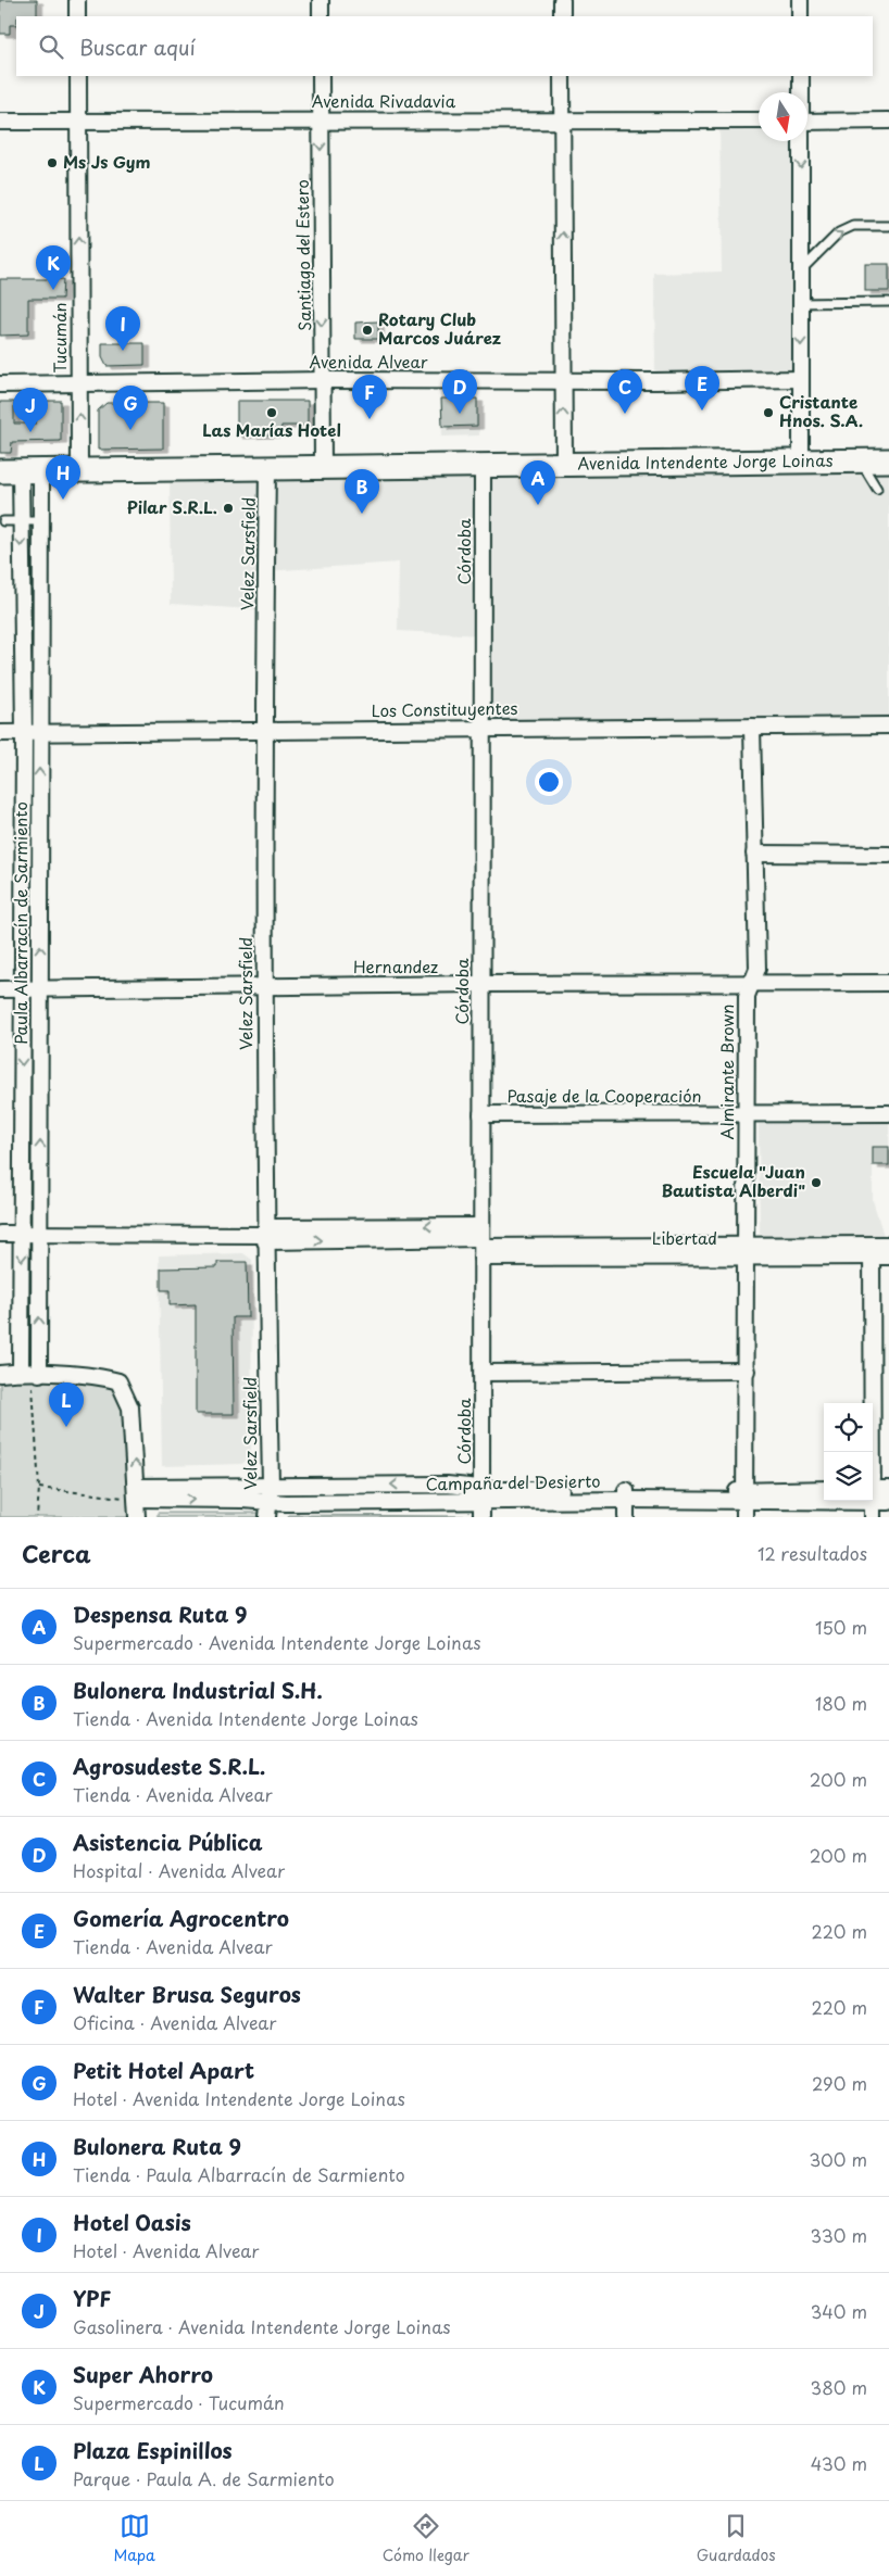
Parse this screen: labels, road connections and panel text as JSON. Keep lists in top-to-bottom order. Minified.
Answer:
{"streets":{"main road":["Avenida Intendente Jorge Loinas"],"street":["Avenida Rivadavia","Santiago del Estero","Tucumán","Avenida Alvear","Córdoba","Velez Sarsfield","Los Constituyentes","Paula Albarracín de Sarmiento","Hernandez","Almirante Brown","Pasaje de la Cooperación","Libertad","Campaña del Desierto"]},"crossings":[["Avenida Rivadavia","Santiago del Estero"],["Avenida Rivadavia","Tucumán"],["Santiago del Estero","Avenida Alvear"],["Santiago del Estero","Avenida Intendente Jorge Loinas"],["Tucumán","Avenida Alvear"],["Tucumán","Avenida Intendente Jorge Loinas"],["Avenida Intendente Jorge Loinas","Córdoba"],["Avenida Intendente Jorge Loinas","Velez Sarsfield"],["Avenida Intendente Jorge Loinas","Paula Albarracín de Sarmiento"],["Córdoba","Los Constituyentes"],["Córdoba","Hernandez"],["Córdoba","Pasaje de la Cooperación"],["Córdoba","Libertad"],["Córdoba","Campaña del Desierto"],["Velez Sarsfield","Los Constituyentes"],["Velez Sarsfield","Hernandez"],["Velez Sarsfield","Libertad"],["Velez Sarsfield","Campaña del Desierto"],["Los Constituyentes","Paula Albarracín de Sarmiento"],["Los Constituyentes","Almirante Brown"],["Paula Albarracín de Sarmiento","Hernandez"],["Paula Albarracín de Sarmiento","Libertad"],["Hernandez","Almirante Brown"],["Almirante Brown","Pasaje de la Cooperación"],["Almirante Brown","Libertad"],["Almirante Brown","Campaña del Desierto"]],"one_way":["Santiago del Estero","Tucumán"],"places":["Ms Js Gym","Rotary Club Marcos Juárez","Las Marías Hotel","Cristante Hnos. S.A.","Pilar S.R.L.","Escuela \"Juan Bautista Alberdi\""],"north":"bottom","page":{"search":"Buscar aquí","pins":["K","I","E","C","D","F","G","J","H","A","B","L"],"heading":["Cerca","12 resultados"],"list":[{"mark":"A","name":"Despensa Ruta 9","note":"Supermercado · Avenida Intendente Jorge Loinas","value":"150 m"},{"mark":"B","name":"Bulonera Industrial S.H.","note":"Tienda · Avenida Intendente Jorge Loinas","value":"180 m"},{"mark":"C","name":"Agrosudeste S.R.L.","note":"Tienda · Avenida Alvear","value":"200 m"},{"mark":"D","name":"Asistencia Pública","note":"Hospital · Avenida Alvear","value":"200 m"},{"mark":"E","name":"Gomería Agrocentro","note":"Tienda · Avenida Alvear","value":"220 m"},{"mark":"F","name":"Walter Brusa Seguros","note":"Oficina · Avenida Alvear","value":"220 m"},{"mark":"G","name":"Petit Hotel Apart","note":"Hotel · Avenida Intendente Jorge Loinas","value":"290 m"},{"mark":"H","name":"Bulonera Ruta 9","note":"Tienda · Paula Albarracín de Sarmiento","value":"300 m"},{"mark":"I","name":"Hotel Oasis","note":"Hotel · Avenida Alvear","value":"330 m"},{"mark":"J","name":"YPF","note":"Gasolinera · Avenida Intendente Jorge Loinas","value":"340 m"},{"mark":"K","name":"Super Ahorro","note":"Supermercado · Tucumán","value":"380 m"},{"mark":"L","name":"Plaza Espinillos","note":"Parque · Paula A. de Sarmiento","value":"430 m"}],"nav":["Mapa","Cómo llegar","Guardados"]}}
